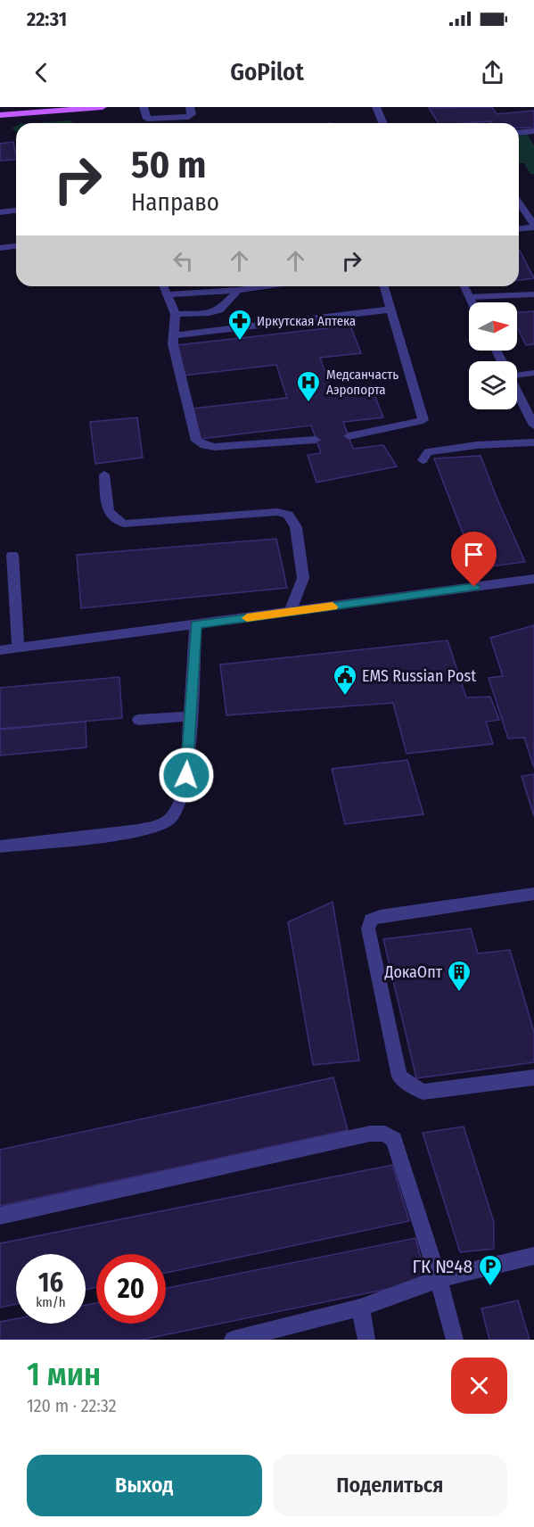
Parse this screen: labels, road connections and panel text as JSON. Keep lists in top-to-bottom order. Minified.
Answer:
{"places":{"pharmacy":["Иркутская Аптека"],"hospital":["Медсанчасть Аэропорта"],"public building":["EMS Russian Рost"],"building":["ДокаОпт"],"parking":["ГК №48"]},"north":"right","page":{"status":"22:31","header":"GoPilot","turn":["50 m","Направо"],"speed":"16 km/h","limit":"20","heading":["1 мин","120 m · 22:32"],"buttons":["Выход","Поделиться"]}}
